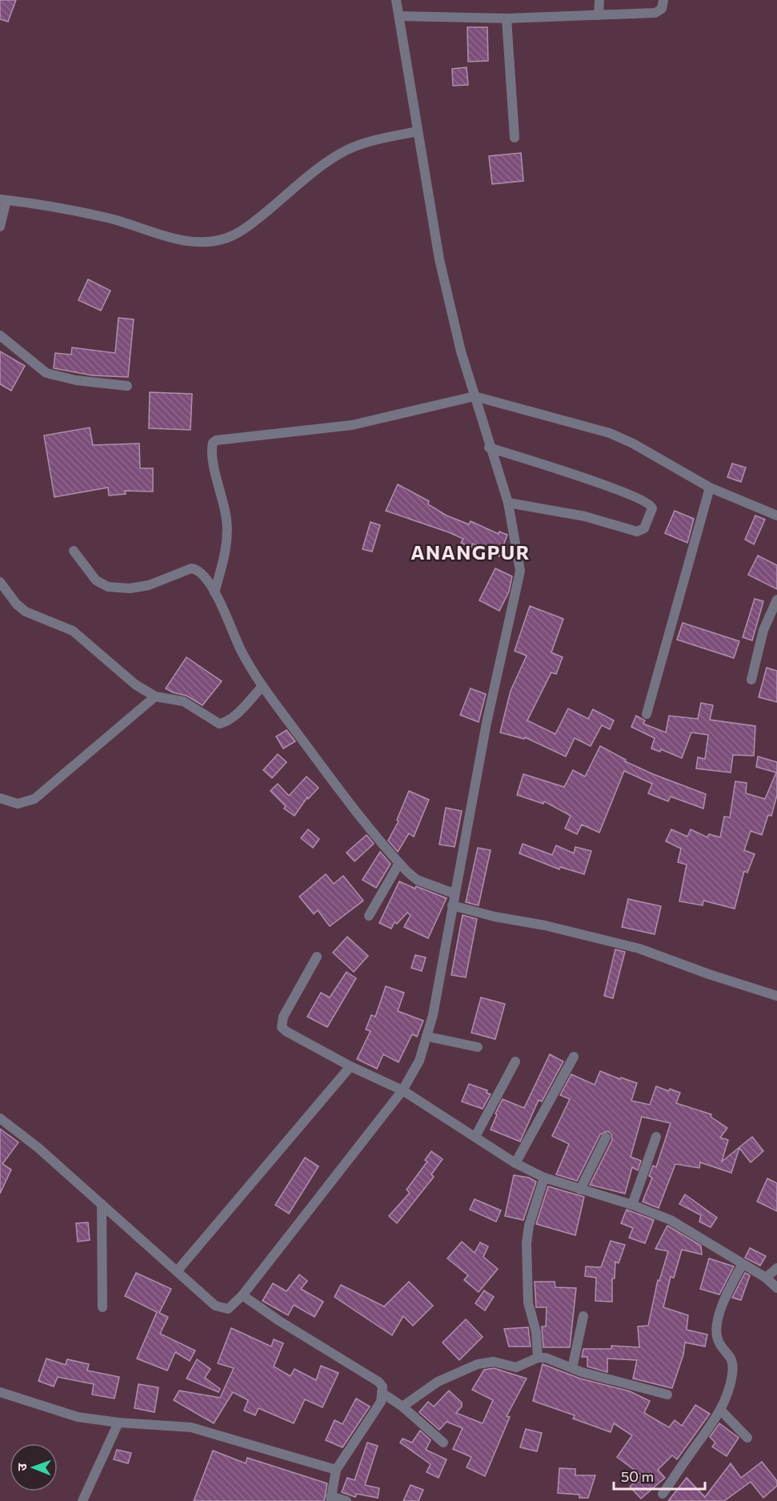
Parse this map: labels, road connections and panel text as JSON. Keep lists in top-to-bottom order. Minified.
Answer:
{"districts":["ANANGPUR"],"scale_bar":"50 m","north":"left"}
